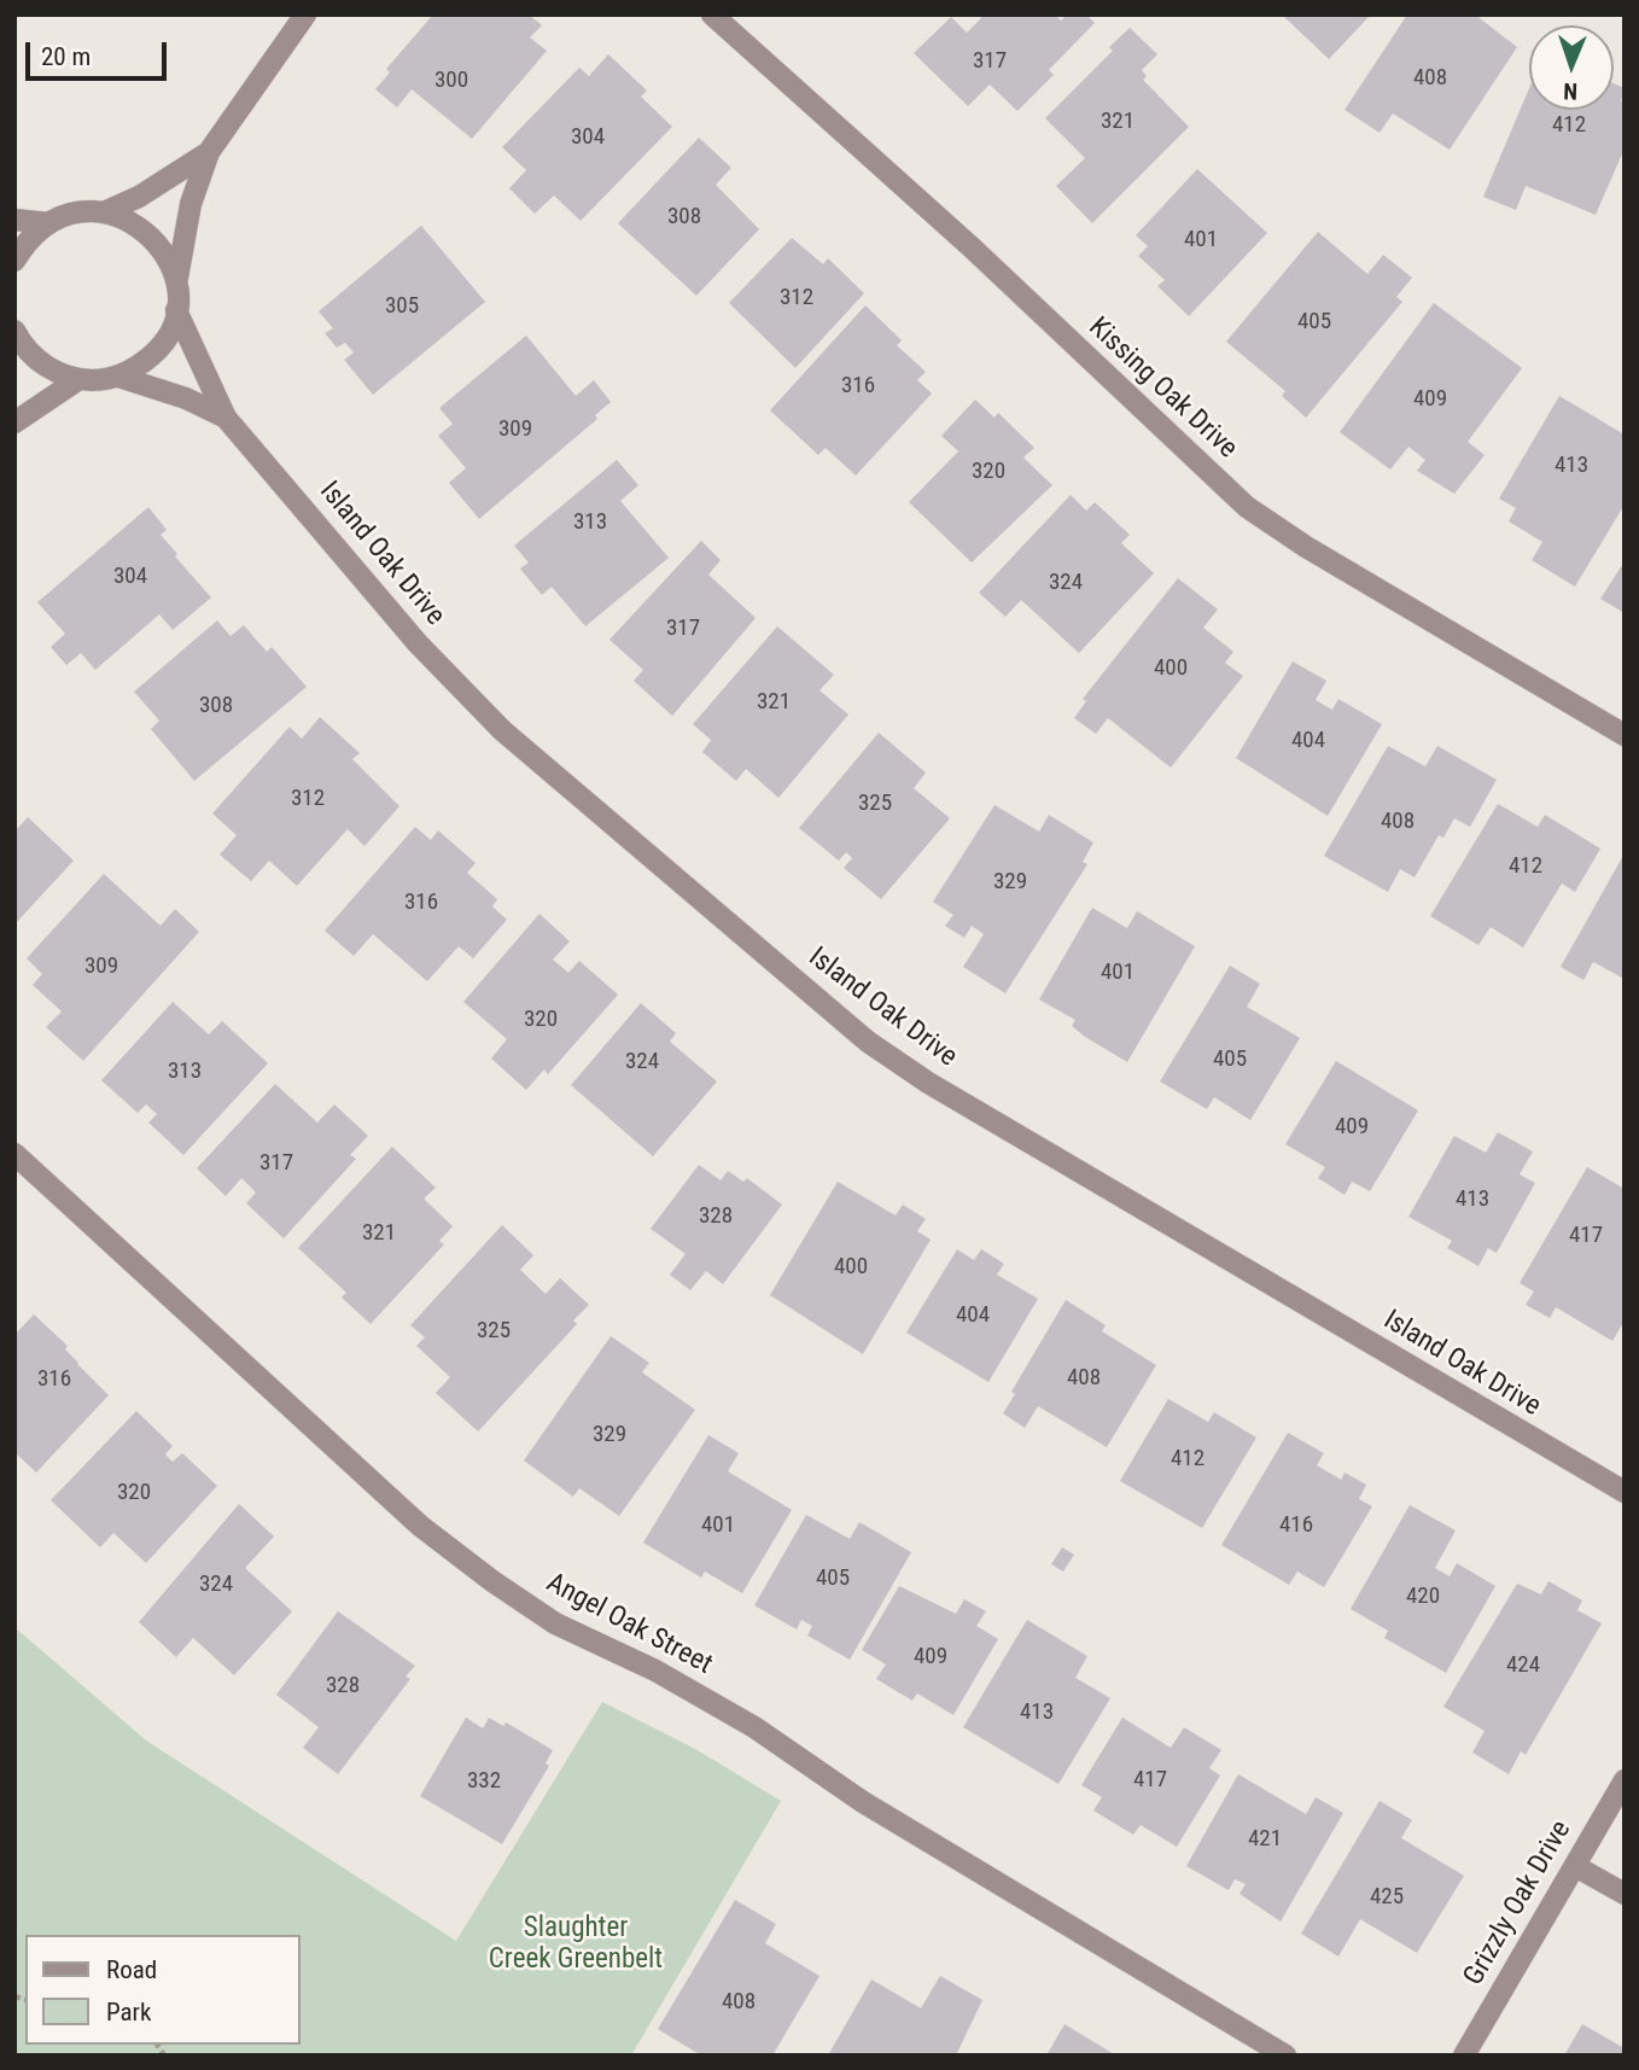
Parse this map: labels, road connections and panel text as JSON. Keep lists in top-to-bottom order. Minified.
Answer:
{"streets":{"street":["Kissing Oak Drive","Island Oak Drive","Angel Oak Street","Grizzly Oak Drive"]},"parks":["Slaughter Creek Greenbelt"],"house_numbers":["317","408","300","321","412","304","308","401","312","305","405","316","409","309","413","320","313","304","324","317","400","321","308","404","312","325","408","412","329","316","309","401","320","405","324","313","409","317","413","328","321","417","400","404","325","408","316","329","412","320","401","416","405","324","420","409","424","328","413","417","332","421","425","408"],"legend":["Road","Park"],"scale_bar":"20 m","north":"bottom"}
